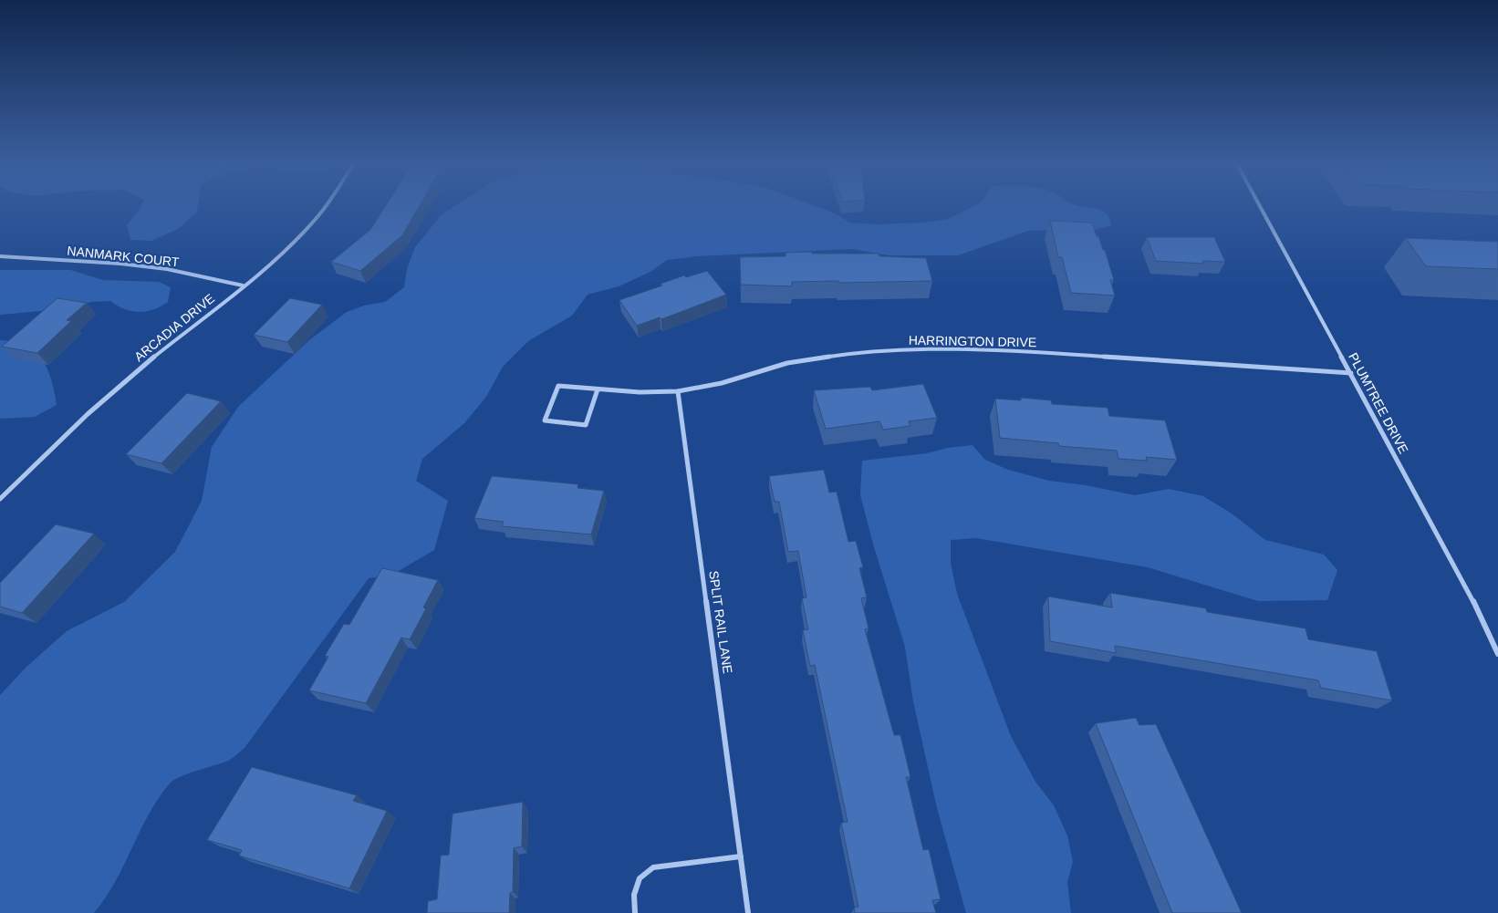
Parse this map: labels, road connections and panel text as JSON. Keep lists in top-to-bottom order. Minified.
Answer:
{"streets":{"street":["NANMARK COURT","ARCADIA DRIVE","HARRINGTON DRIVE","PLUMTREE DRIVE","SPLIT RAIL LANE"]},"crossings":[["NANMARK COURT","ARCADIA DRIVE"],["HARRINGTON DRIVE","PLUMTREE DRIVE"],["HARRINGTON DRIVE","SPLIT RAIL LANE"]]}
